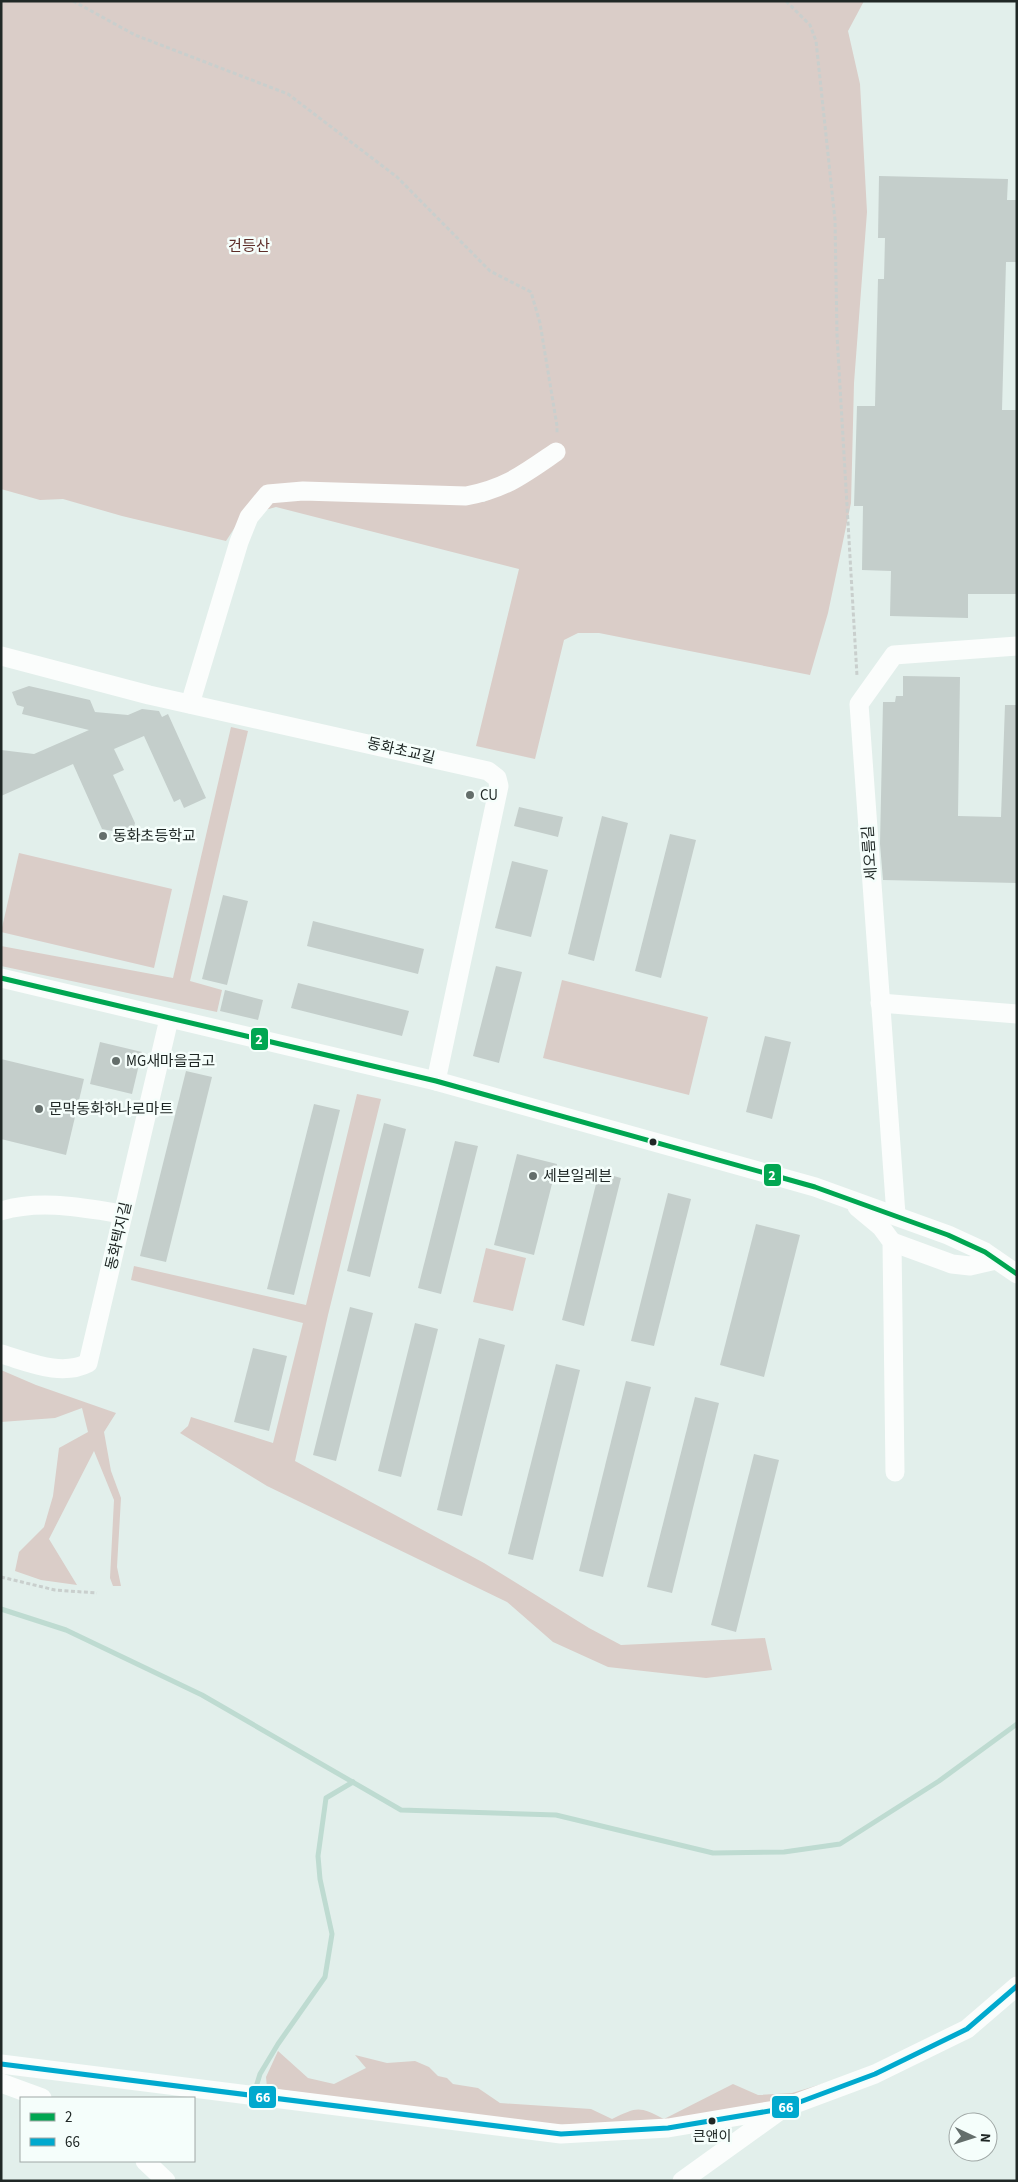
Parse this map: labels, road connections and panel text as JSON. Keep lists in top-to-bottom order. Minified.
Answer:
{"streets":{"street":["동화초교길","세오름길","동화택지길"]},"parks":["건등산"],"places":["CU","동화초등학교","MG새마을금고","문막동화하나로마트","세븐일레븐","큰앤이"],"lines":["transit line 2","transit line 66"],"legend":["2","66"],"north":"right"}
